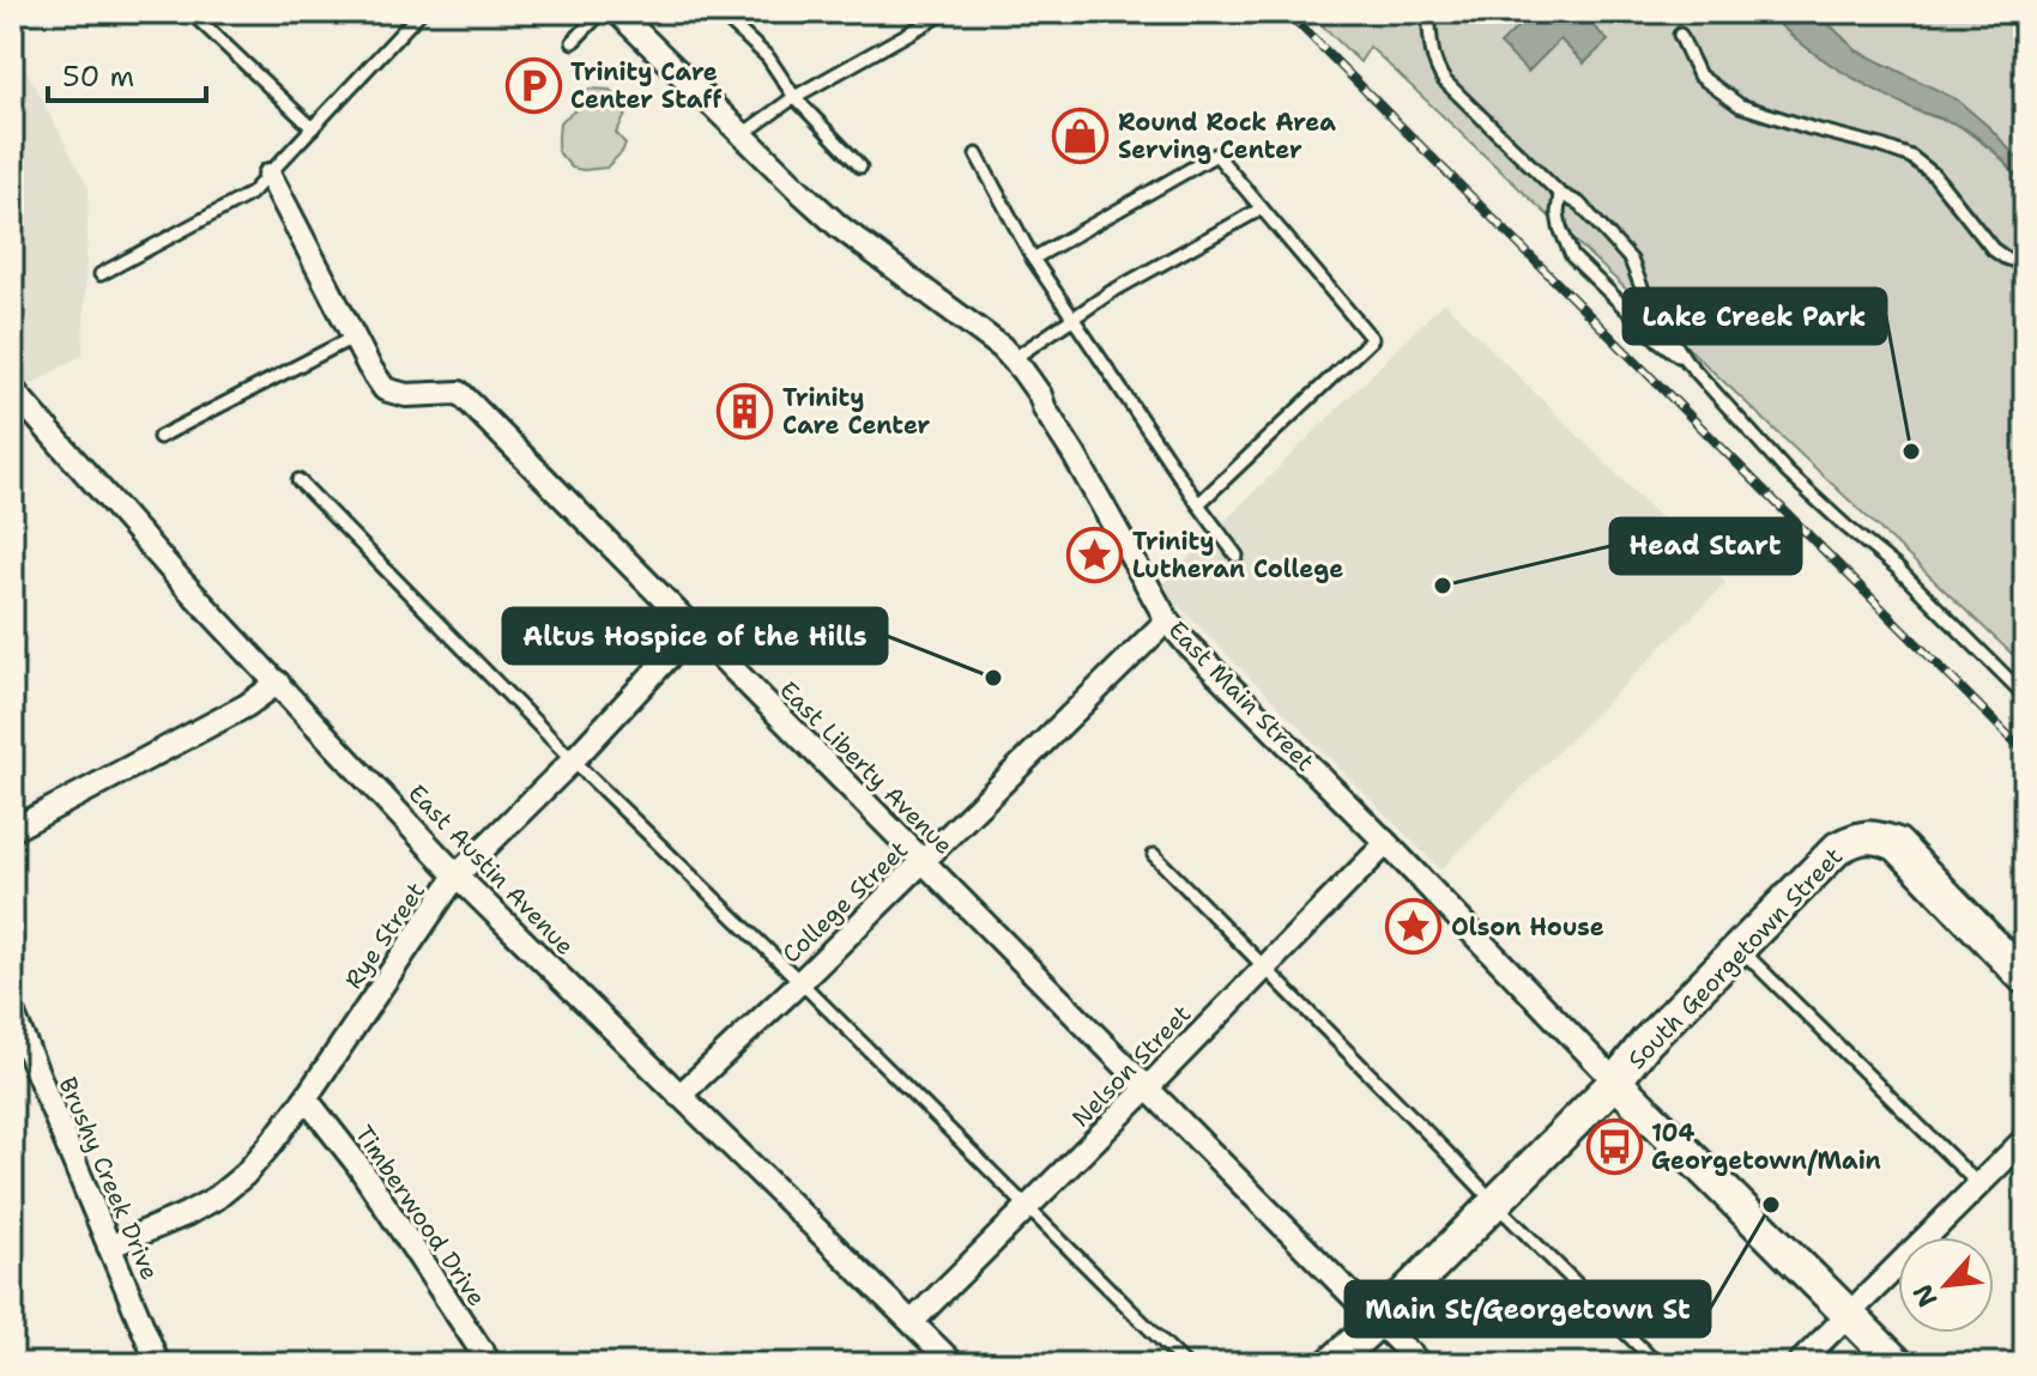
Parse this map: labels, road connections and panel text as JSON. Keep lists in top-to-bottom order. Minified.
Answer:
{"streets":{"street":["East Main Street","East Liberty Avenue","East Austin Avenue","College Street","Rye Street","South Georgetown Street","Nelson Street","Brushy Creek Drive","Timberwood Drive"]},"crossings":[["East Main Street","College Street"],["East Main Street","South Georgetown Street"],["East Main Street","Nelson Street"],["East Liberty Avenue","College Street"],["East Liberty Avenue","Rye Street"],["East Liberty Avenue","South Georgetown Street"],["East Liberty Avenue","Nelson Street"],["East Austin Avenue","College Street"],["East Austin Avenue","Rye Street"],["East Austin Avenue","Nelson Street"],["Rye Street","Brushy Creek Drive"],["Rye Street","Timberwood Drive"]],"places":{"parking":["Trinity Care Center Staff"],"shop":["Round Rock Area Serving Center"],"building":["Trinity Care Center"],"other":["Lake Creek Park","Head Start","Altus Hospice of the Hills","Main St/Georgetown St"],"place":["Trinity Lutheran College","Olson House"],"bus stop":["104 Georgetown/Main"]},"scale_bar":"50 m","north":"bottom left"}
